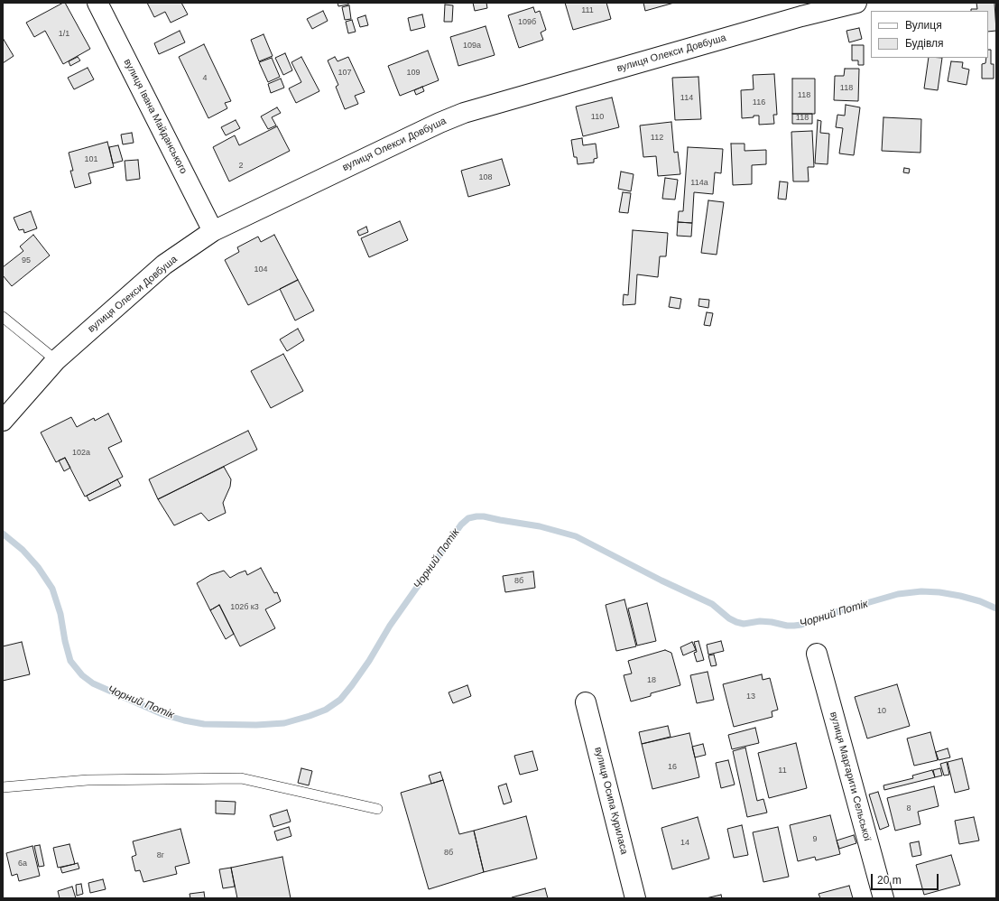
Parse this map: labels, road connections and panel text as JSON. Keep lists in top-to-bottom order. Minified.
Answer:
{"streets":{"street":["вулиця Олекси Довбуша","вулиця Івана Майданського","вулиця Маргарити Сельської","вулиця Осипа Куриласа"]},"crossings":[["вулиця Олекси Довбуша","вулиця Івана Майданського"]],"water":["Чорний Потік"],"house_numbers":["111","109б","1/1","109а","107","109","4","118","118","114","116","110","118","112","101","2","108","114а","95","104","102а","8б","102б к3","18","13","10","16","11","8","9","14","8б","8г","6а"],"legend":["Вулиця","Будівля"],"scale_bar":"20 m"}
